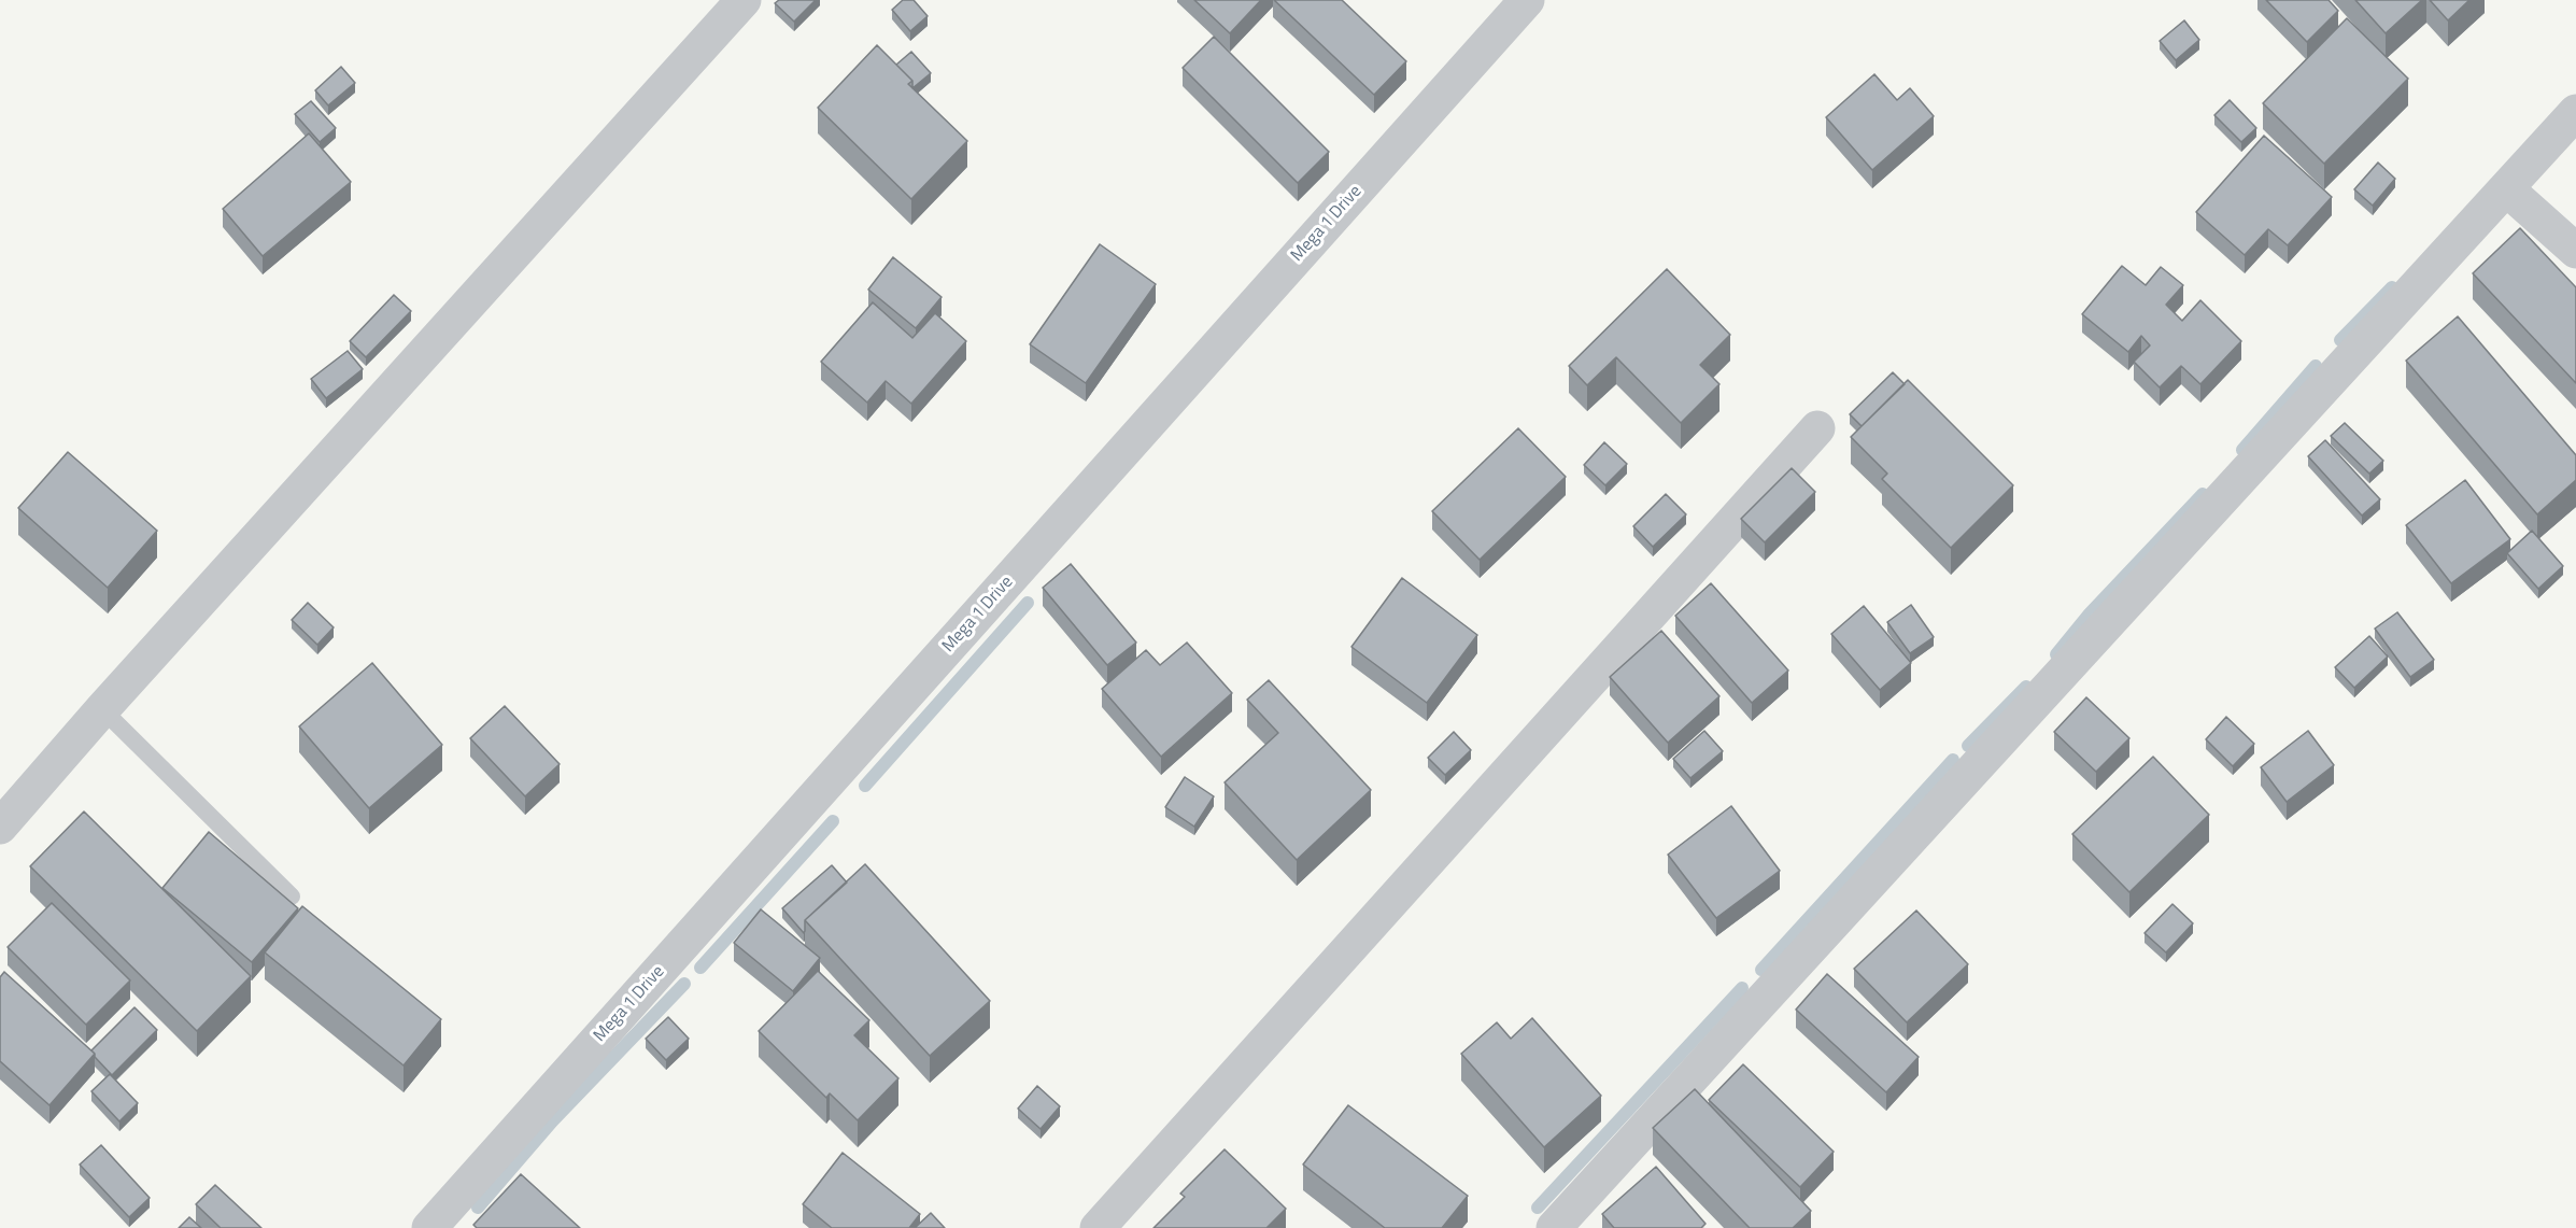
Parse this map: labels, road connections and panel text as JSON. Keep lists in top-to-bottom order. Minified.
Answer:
{"streets":{"street":["Mega 1 Drive"]}}
